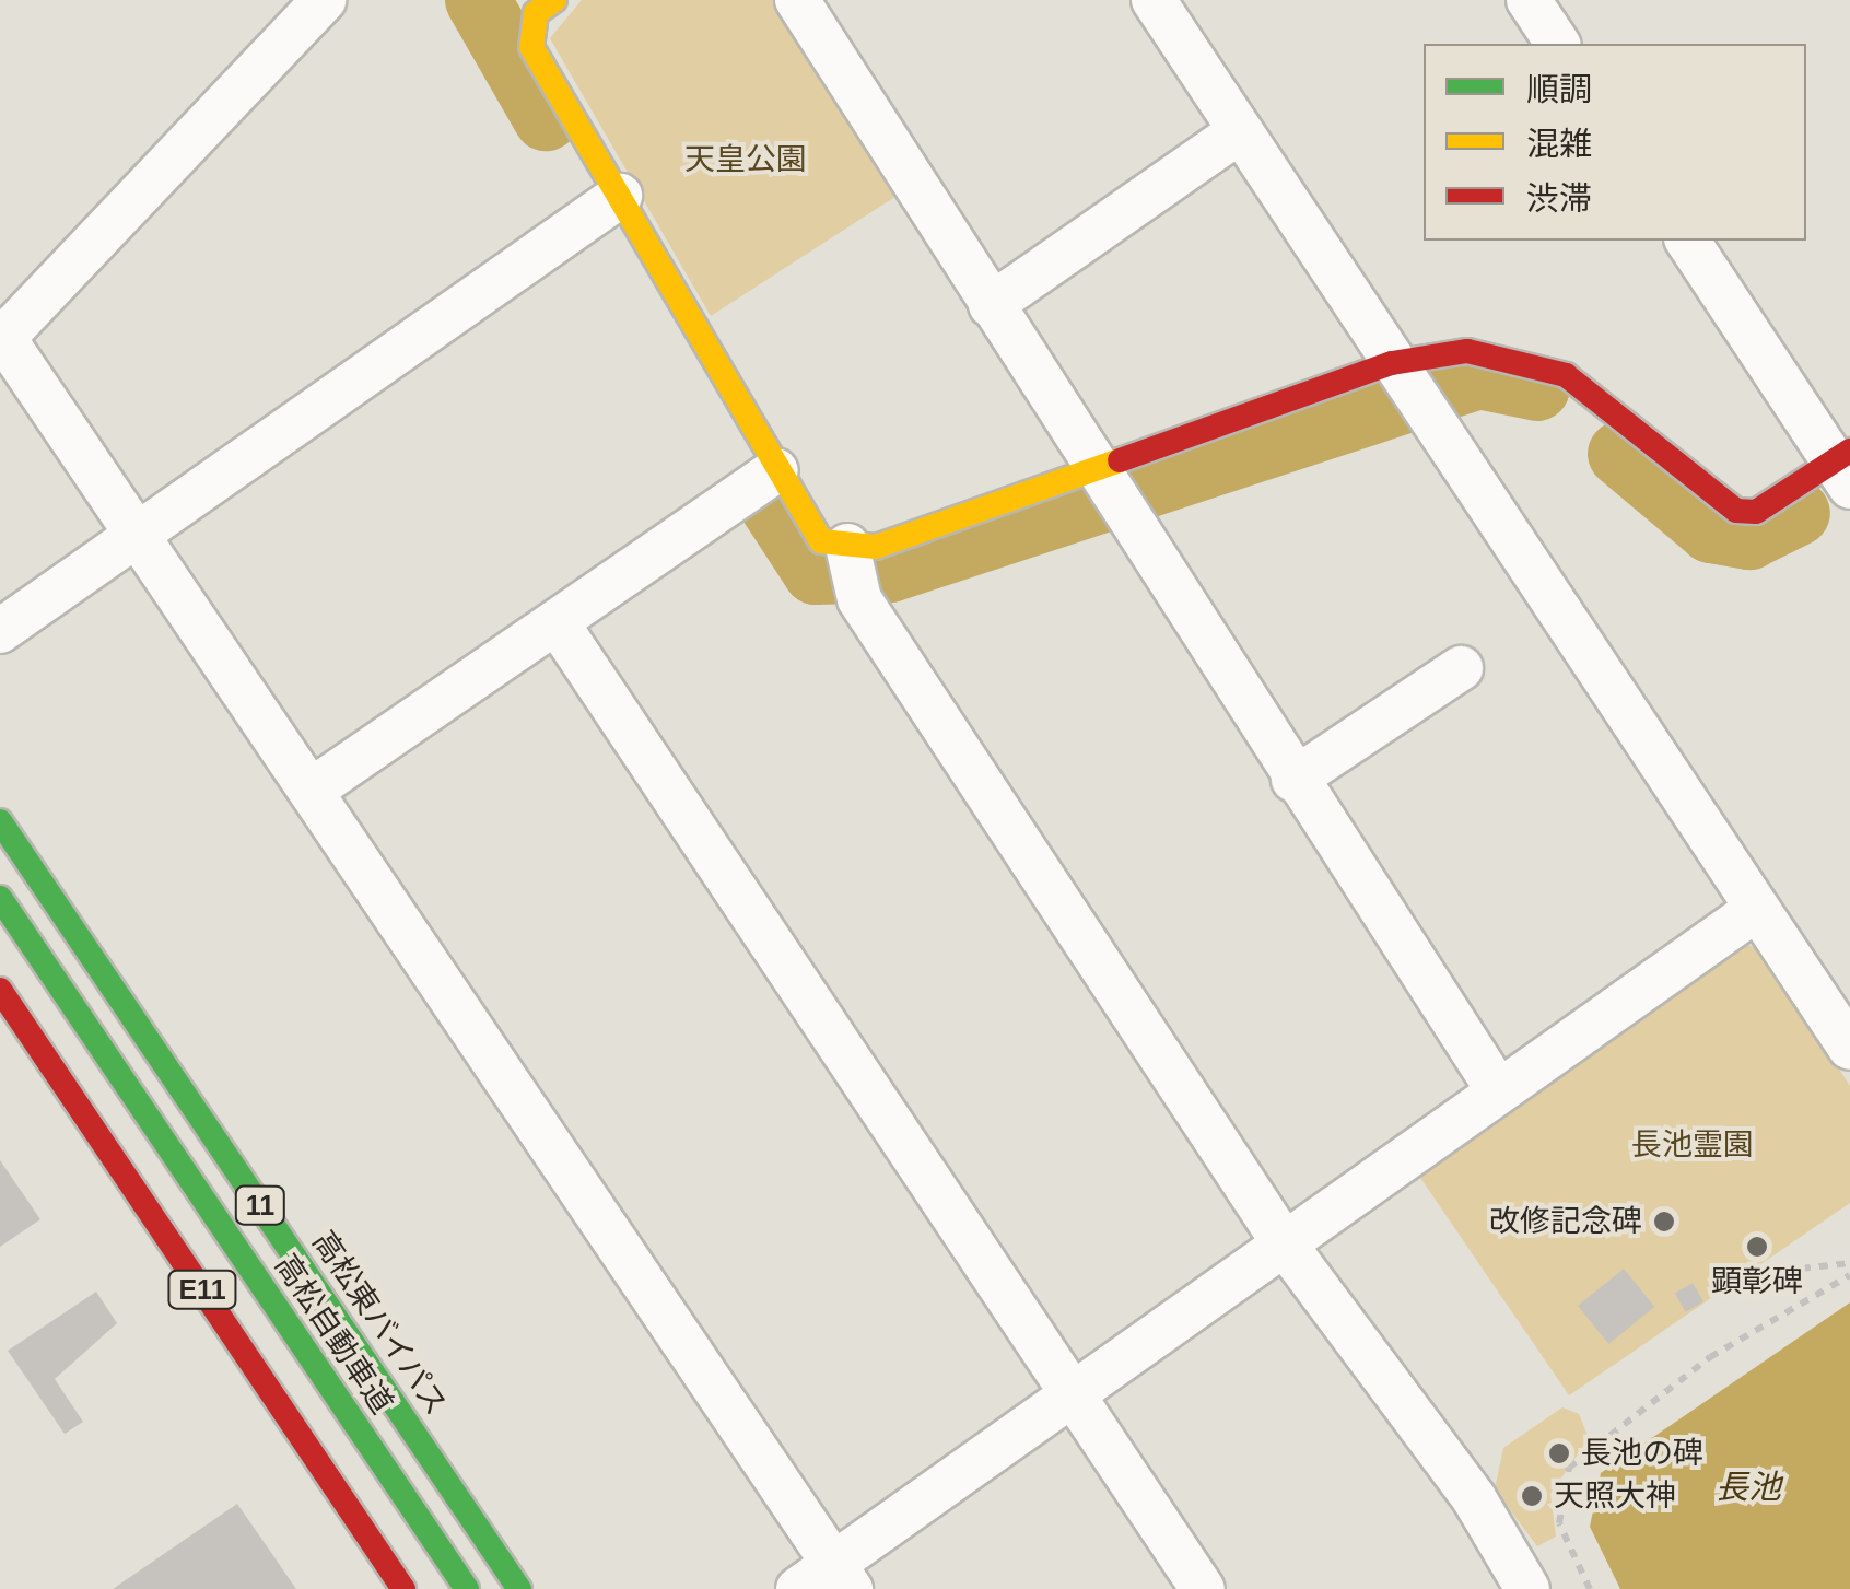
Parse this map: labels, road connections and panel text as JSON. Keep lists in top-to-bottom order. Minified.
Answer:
{"streets":{"main road":["11","E11","高松東バイパス","高松自動車道"]},"water":["長池"],"parks":["天皇公園","長池霊園"],"places":["改修記念碑","顕彰碑","長池の碑","天照大神"],"legend":["順調","混雑","渋滞"]}
